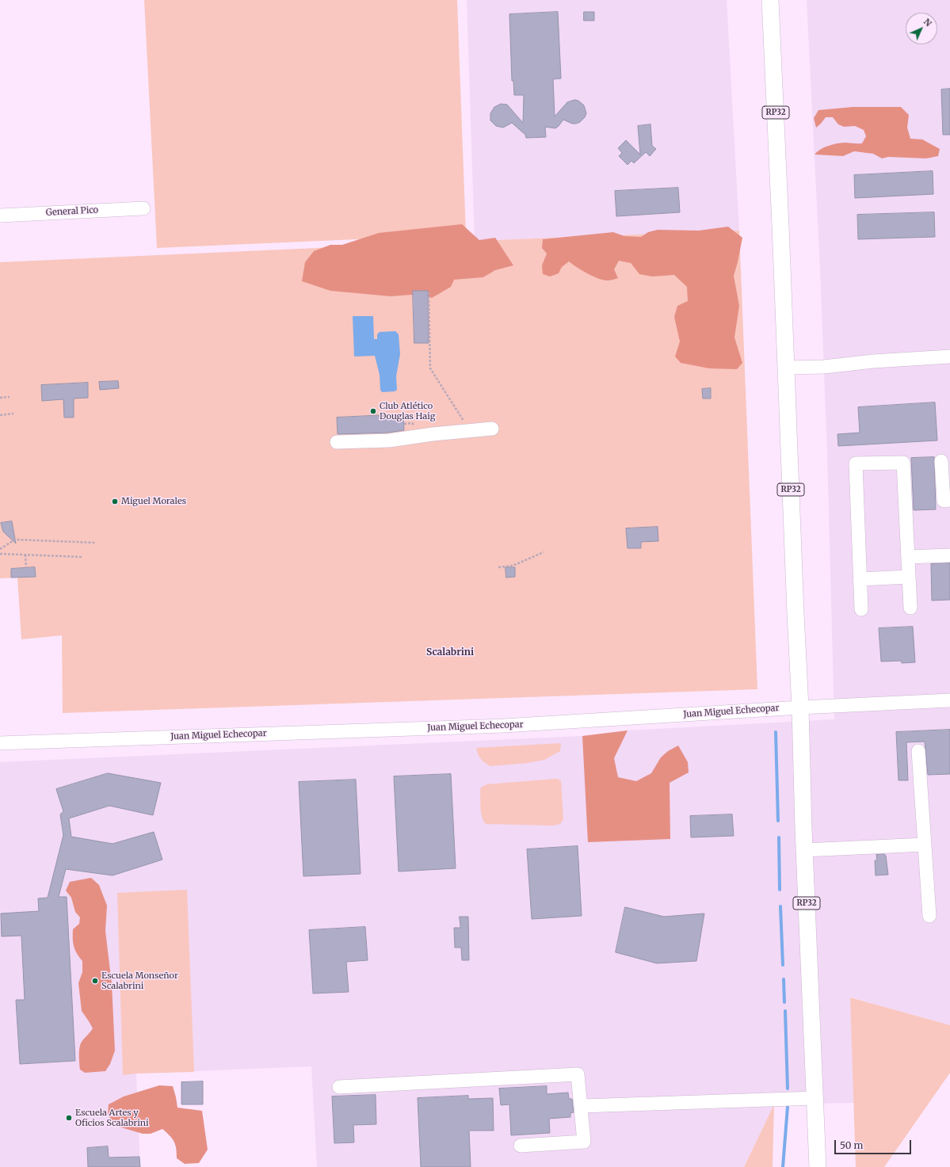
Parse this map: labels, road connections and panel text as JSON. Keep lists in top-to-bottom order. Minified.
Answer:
{"streets":{"main road":["RP32"],"street":["General Pico","Juan Miguel Echecopar"]},"crossings":[["RP32","Juan Miguel Echecopar"]],"districts":["Scalabrini"],"places":["Club Atlético Douglas Haig","Miguel Morales","Escuela Monseñor Scalabrini","Escuela Artes y Oficios Scalabrini"],"scale_bar":"50 m","north":"top right"}
